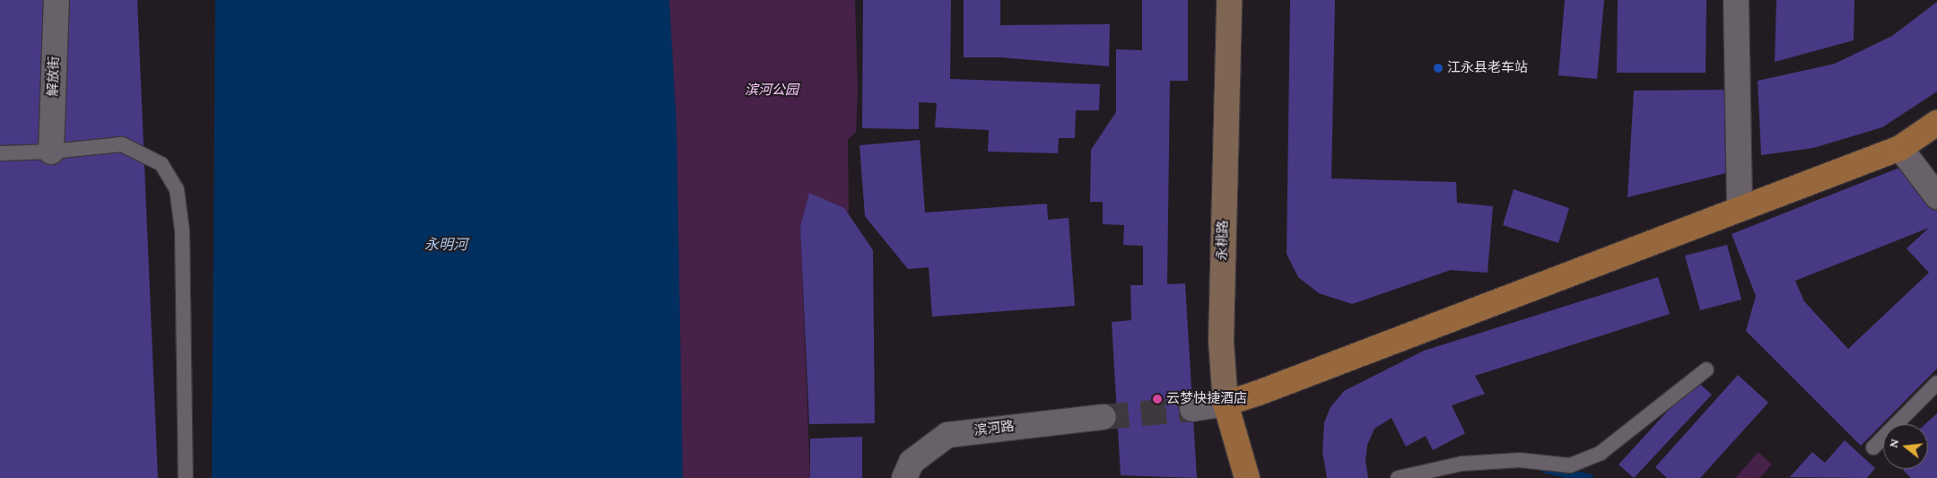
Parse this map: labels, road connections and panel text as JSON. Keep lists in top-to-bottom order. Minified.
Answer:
{"streets":{"main road":["永桃路"],"street":["解放街","滨河路"]},"water":["永明河"],"parks":["滨河公园"],"places":["江永县老车站","云梦快捷酒店"],"north":"left"}
